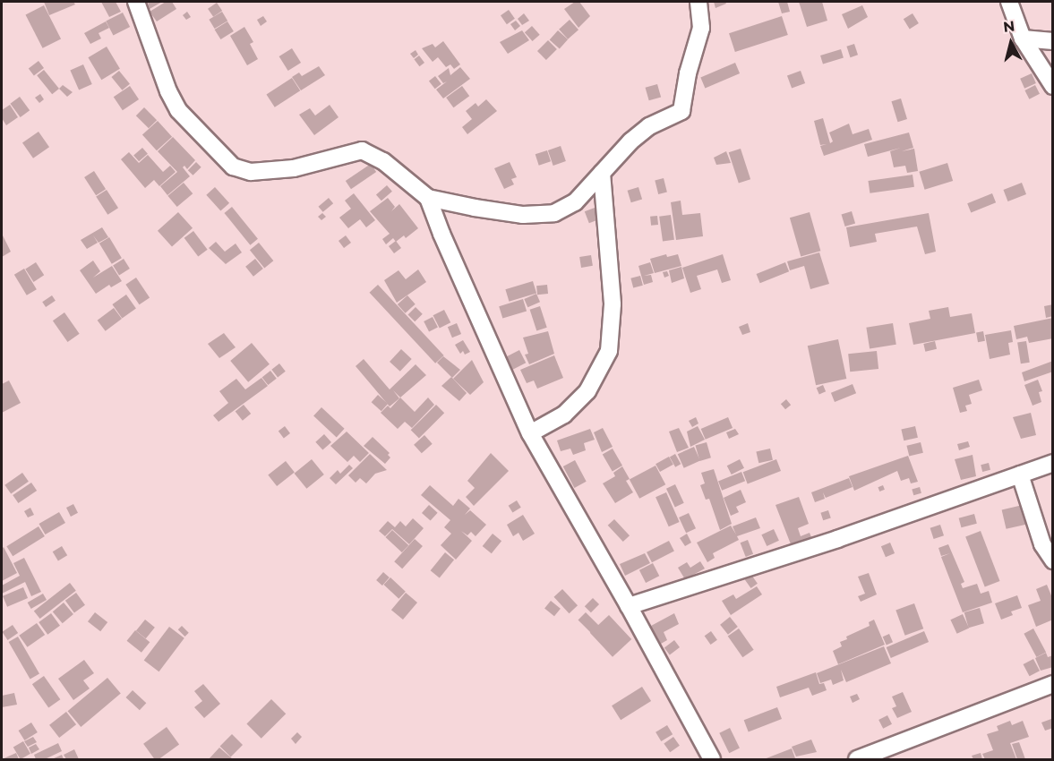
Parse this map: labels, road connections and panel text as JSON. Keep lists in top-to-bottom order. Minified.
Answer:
{"north":"top"}
